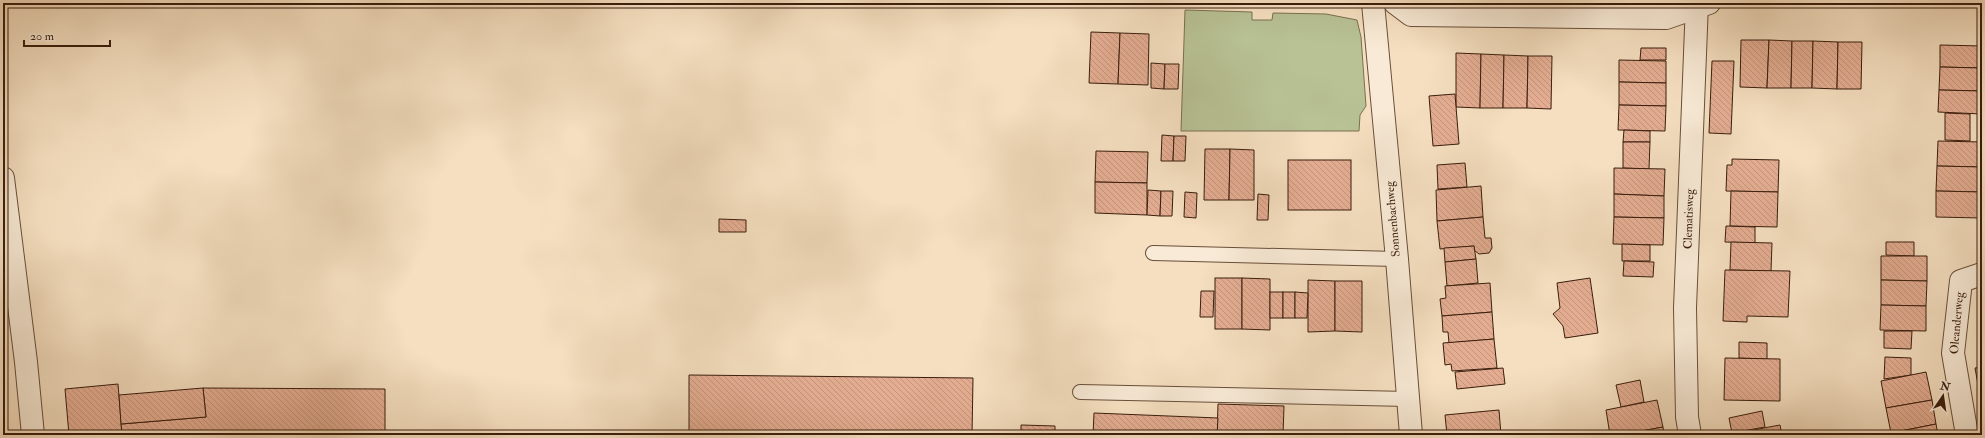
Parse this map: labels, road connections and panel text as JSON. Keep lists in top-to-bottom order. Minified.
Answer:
{"streets":{"street":["Sonnenbachweg","Clematisweg","Oleanderweg"]},"scale_bar":"20 m","north":"top"}
